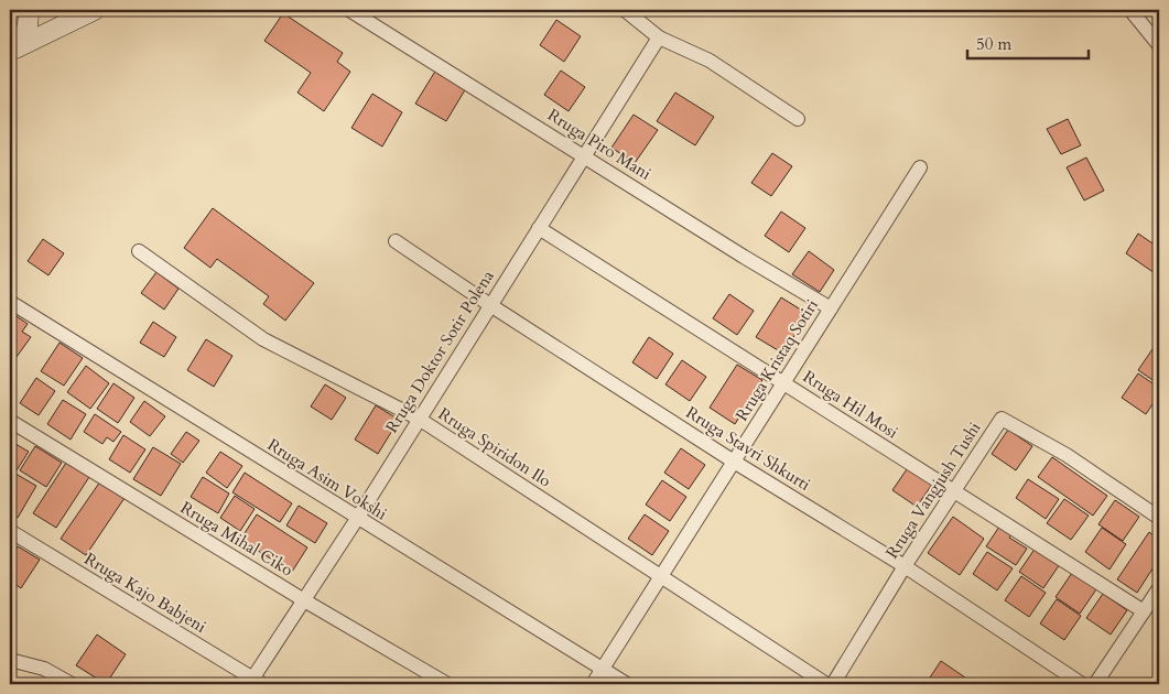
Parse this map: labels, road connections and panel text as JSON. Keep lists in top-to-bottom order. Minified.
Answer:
{"streets":{"street":["Rruga Piro Mani","Rruga Doktor Sotir Polena","Rruga Kristaq Sotiri","Rruga Hil Mosi","Rruga Spiridon Ilo","Rruga Stavri Shkurti","Rruga Asim Vokshi","Rruga Vangjush Tushi","Rruga Mihal Ciko","Rruga Kajo Babjeni"]},"crossings":[["Rruga Piro Mani","Rruga Doktor Sotir Polena"],["Rruga Piro Mani","Rruga Kristaq Sotiri"],["Rruga Doktor Sotir Polena","Rruga Hil Mosi"],["Rruga Doktor Sotir Polena","Rruga Spiridon Ilo"],["Rruga Doktor Sotir Polena","Rruga Stavri Shkurti"],["Rruga Doktor Sotir Polena","Rruga Asim Vokshi"],["Rruga Doktor Sotir Polena","Rruga Mihal Ciko"],["Rruga Doktor Sotir Polena","Rruga Kajo Babjeni"],["Rruga Kristaq Sotiri","Rruga Hil Mosi"],["Rruga Kristaq Sotiri","Rruga Spiridon Ilo"],["Rruga Kristaq Sotiri","Rruga Stavri Shkurti"],["Rruga Kristaq Sotiri","Rruga Asim Vokshi"],["Rruga Hil Mosi","Rruga Vangjush Tushi"],["Rruga Stavri Shkurti","Rruga Vangjush Tushi"]],"scale_bar":"50 m"}
